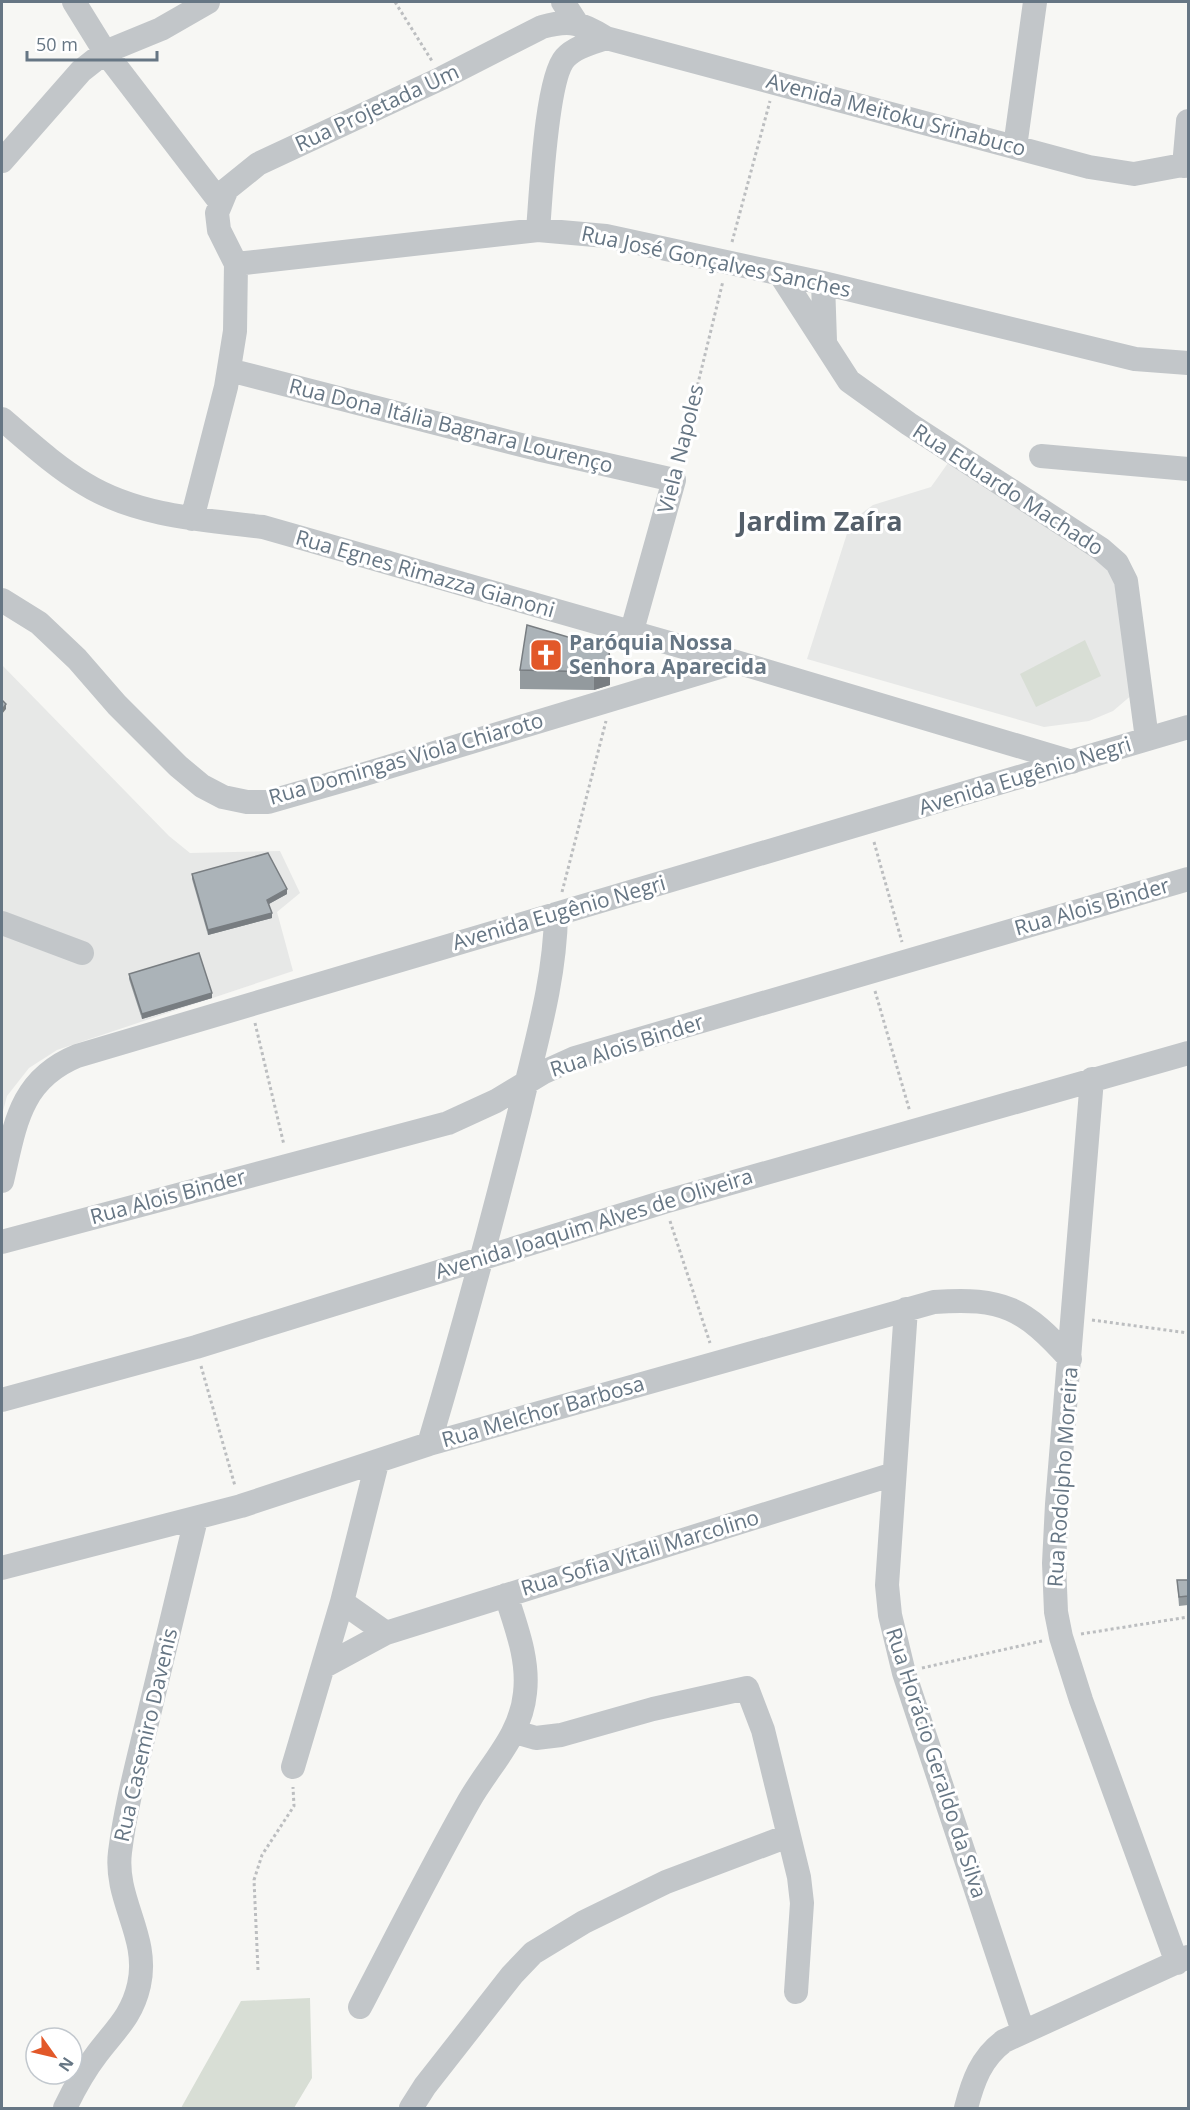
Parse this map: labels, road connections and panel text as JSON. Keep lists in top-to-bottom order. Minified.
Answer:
{"streets":{"street":["Rua Projetada Um","Avenida Meitoku Srinabuco","Rua José Gonçalves Sanches","Rua Dona Itália Bagnara Lourenço","Viela Napoles","Rua Eduardo Machado","Rua Egnes Rimazza Gianoni","Rua Domingas Viola Chiaroto","Avenida Eugênio Negri","Rua Alois Binder","Avenida Joaquim Alves de Oliveira","Rua Melchor Barbosa","Rua Rodolpho Moreira","Rua Sofia Vitali Marcolino","Rua Casemiro Davenis","Rua Horácio Geraldo da Silva"]},"crossings":[["Avenida Meitoku Srinabuco","Viela Napoles"],["Rua José Gonçalves Sanches","Viela Napoles"],["Rua José Gonçalves Sanches","Rua Eduardo Machado"],["Rua Dona Itália Bagnara Lourenço","Viela Napoles"],["Viela Napoles","Rua Egnes Rimazza Gianoni"],["Rua Eduardo Machado","Avenida Eugênio Negri"],["Rua Egnes Rimazza Gianoni","Rua Domingas Viola Chiaroto"],["Rua Egnes Rimazza Gianoni","Avenida Eugênio Negri"],["Avenida Joaquim Alves de Oliveira","Rua Rodolpho Moreira"],["Rua Melchor Barbosa","Rua Rodolpho Moreira"],["Rua Melchor Barbosa","Rua Casemiro Davenis"],["Rua Melchor Barbosa","Rua Horácio Geraldo da Silva"],["Rua Sofia Vitali Marcolino","Rua Horácio Geraldo da Silva"]],"districts":["Jardim Zaíra"],"places":{"church":["Paróquia Nossa Senhora Aparecida"]},"scale_bar":"50 m","north":"bottom right"}
